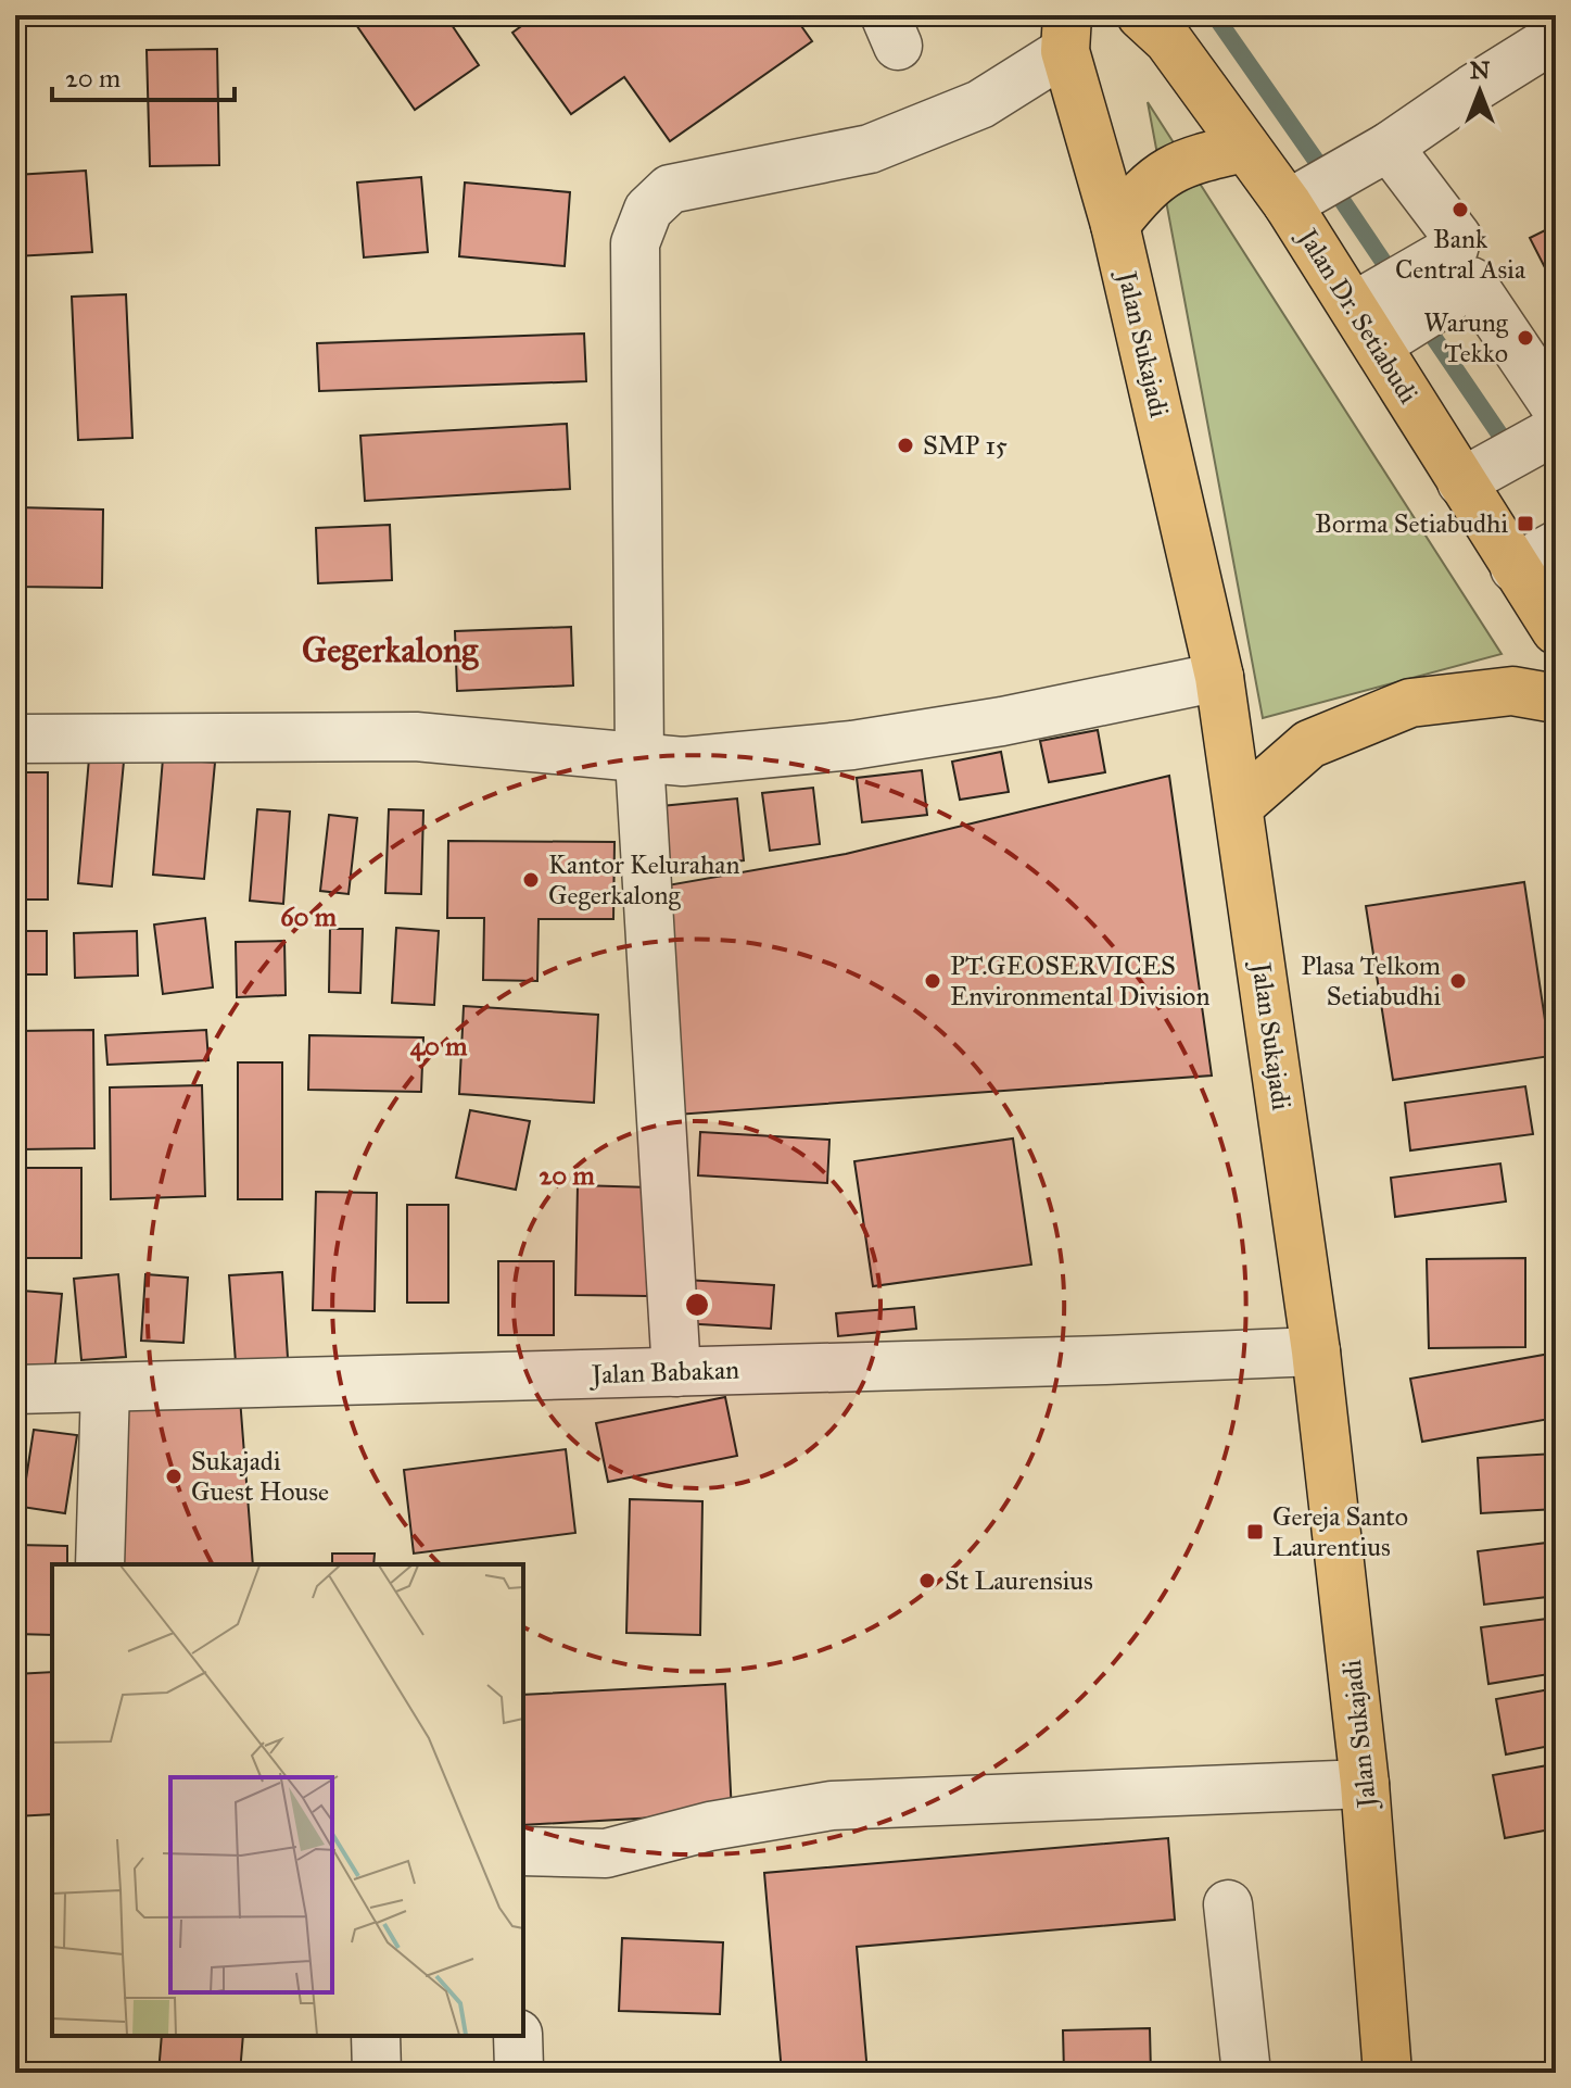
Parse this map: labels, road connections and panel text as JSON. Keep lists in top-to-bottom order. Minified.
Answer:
{"streets":{"main road":["Jalan Dr. Setiabudi","Jalan Sukajadi"],"street":["Jalan Babakan"]},"crossings":[["Jalan Sukajadi","Jalan Babakan"]],"districts":["Gegerkalong"],"places":{"other":["Bank Central Asia","Warung Tekko","SMP 15","Kantor Kelurahan Gegerkalong","PT.GEOSERVICES Environmental Division","Plasa Telkom Setiabudhi","Sukajadi Guest House","St Laurensius"],"transit":["Borma Setiabudhi","Gereja Santo Laurentius"]},"scale_bar":"20 m","north":"top","rings":["60 m","40 m","20 m"]}
